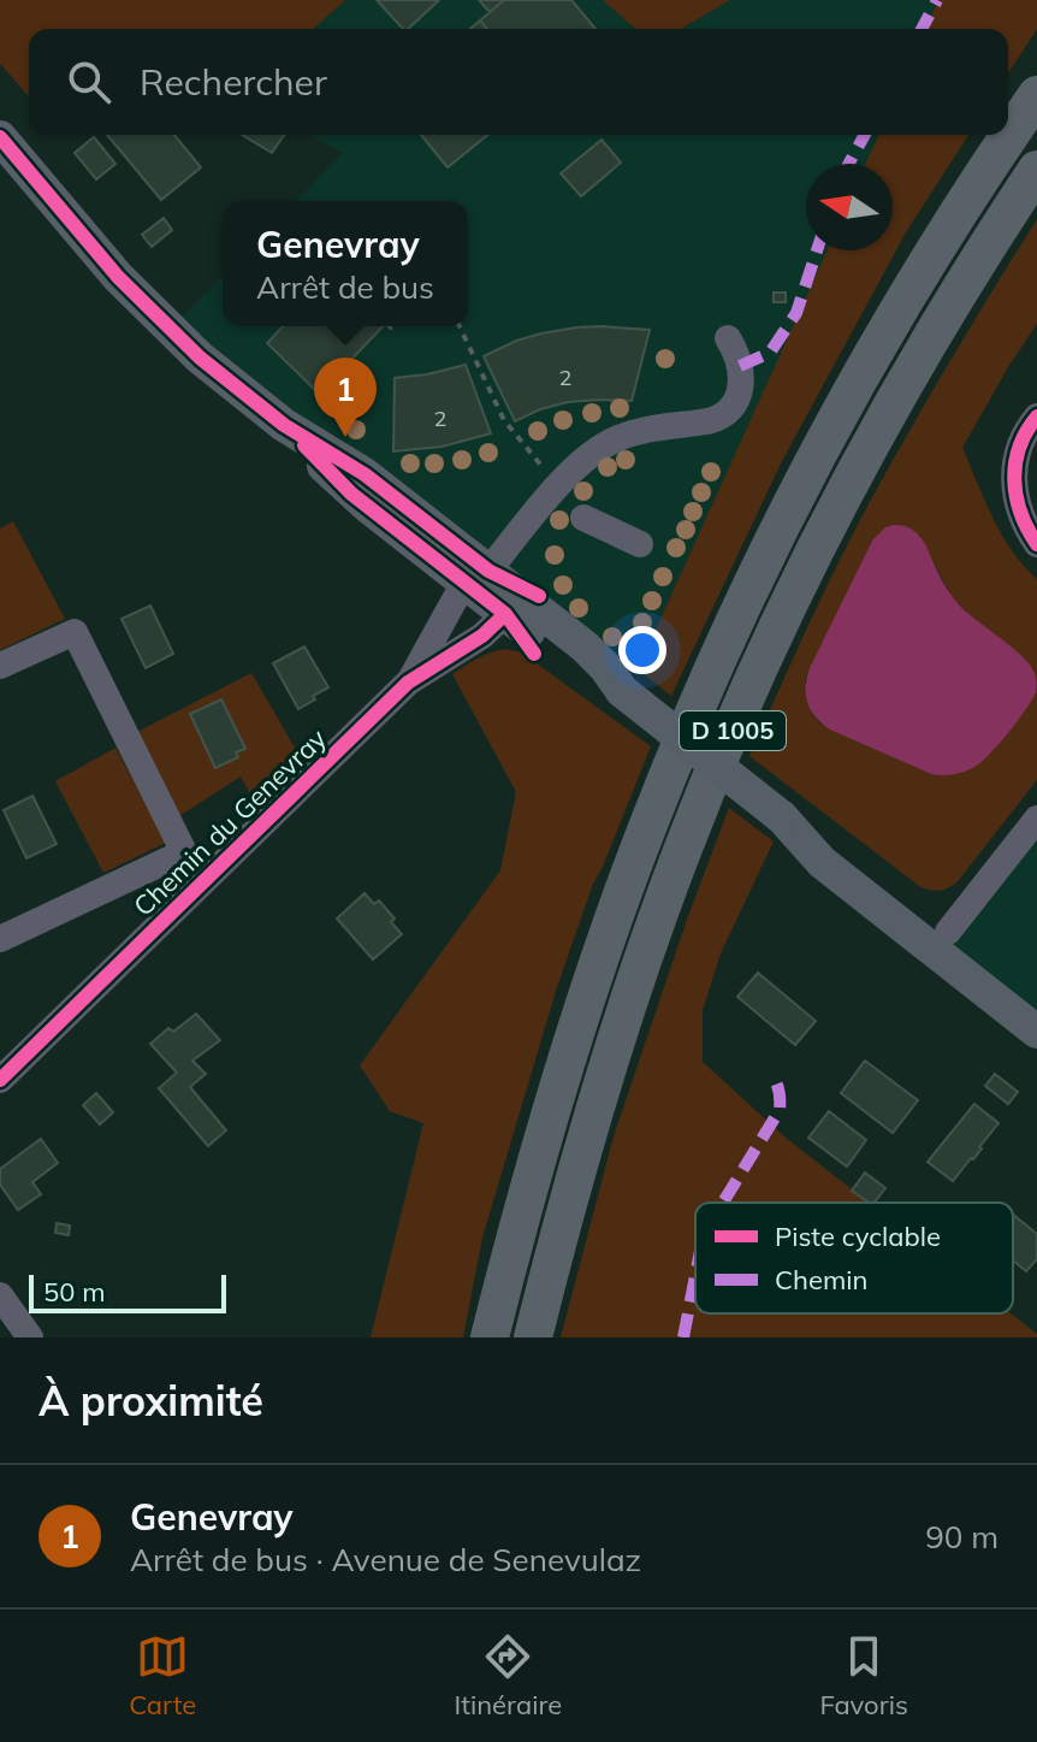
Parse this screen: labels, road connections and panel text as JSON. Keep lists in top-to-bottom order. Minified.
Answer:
{"streets":{"highway":["D 1005"],"street":["Chemin du Genevray"]},"house_numbers":["2","2"],"legend":["Piste cyclable","Chemin"],"scale_bar":"50 m","north":"left","page":{"search":"Rechercher","popup":["Genevray","Arrêt de bus"],"pins":"1","scale":"50 m","heading":"À proximité","list":[{"mark":"1","name":"Genevray","note":"Arrêt de bus · Avenue de Senevulaz","value":"90 m"}],"nav":["Carte","Itinéraire","Favoris"]}}
